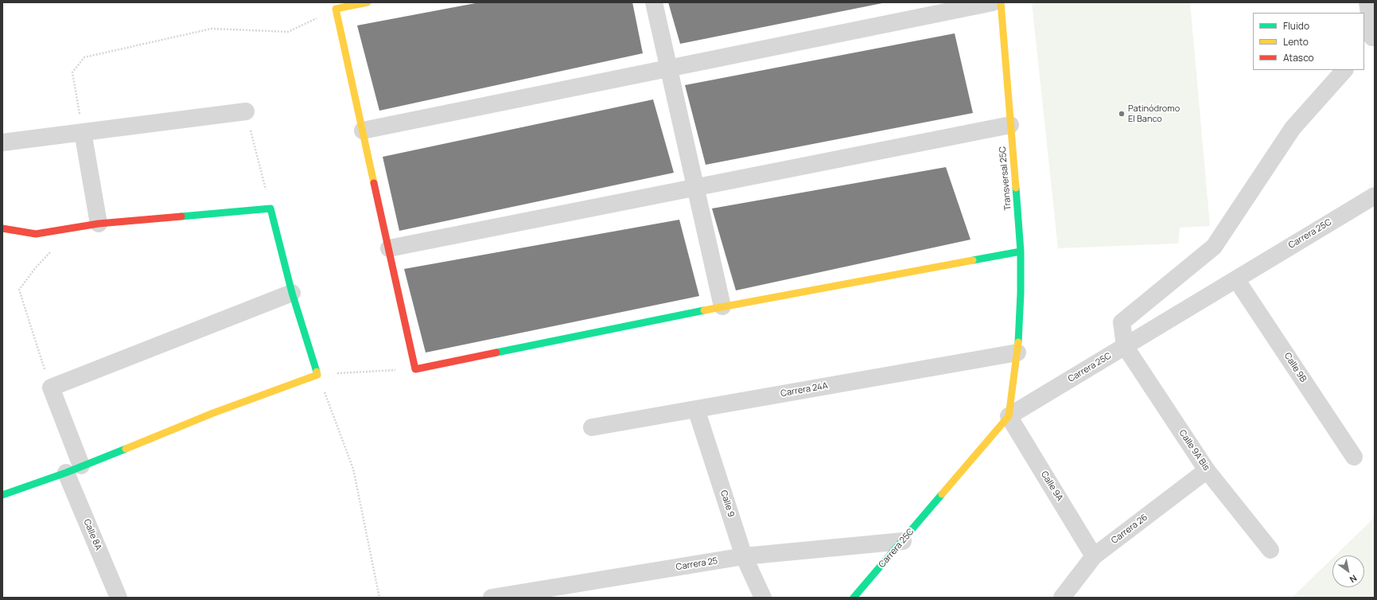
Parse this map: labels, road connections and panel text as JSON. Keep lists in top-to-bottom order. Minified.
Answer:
{"streets":{"street":["Transversal 25C","Carrera 25C","Calle 9B","Carrera 24A","Calle 9A Bis","Calle 9A","Calle 9","Carrera 26","Calle 8A","Carrera 25"]},"crossings":[["Transversal 25C","Carrera 25C"],["Transversal 25C","Carrera 24A"],["Transversal 25C","Calle 9A"],["Carrera 25C","Calle 9B"],["Carrera 25C","Calle 9A Bis"],["Carrera 25C","Calle 9A"],["Carrera 25C","Carrera 25"],["Carrera 24A","Calle 9"],["Calle 9A Bis","Carrera 26"],["Calle 9A","Carrera 26"],["Calle 9","Carrera 25"]],"places":["Patinódromo El Banco"],"legend":["Fluido","Lento","Atasco"],"north":"bottom right"}
